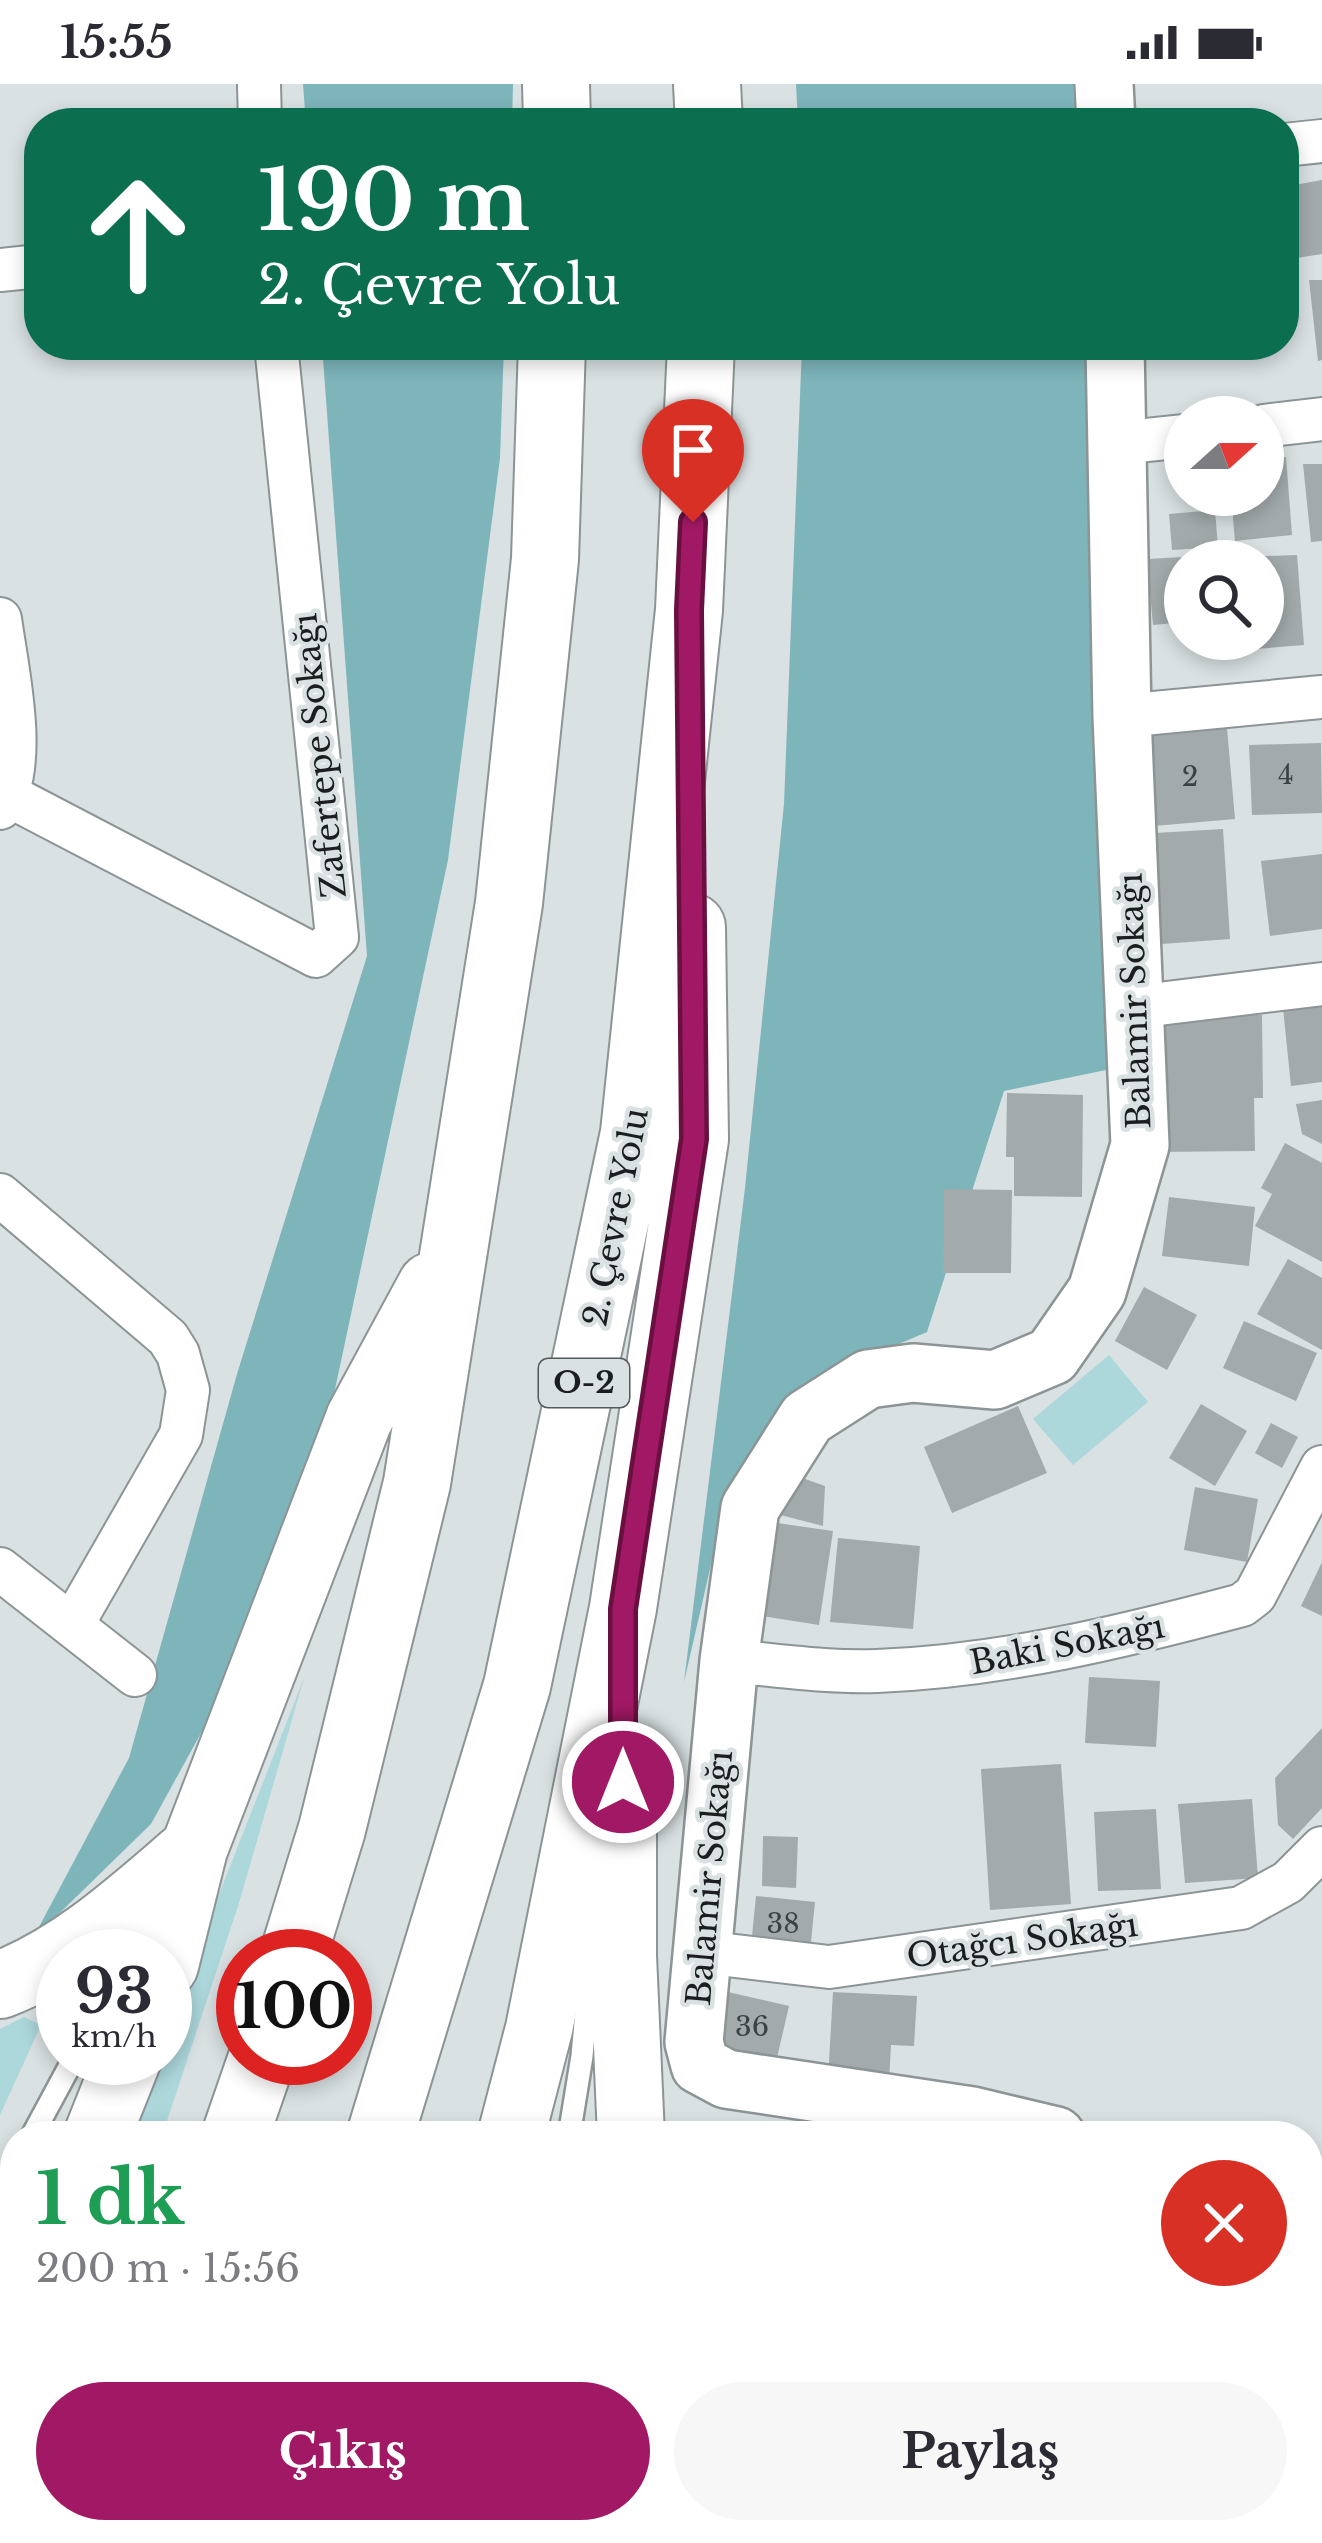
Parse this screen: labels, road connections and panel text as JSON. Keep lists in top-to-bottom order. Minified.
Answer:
{"streets":{"highway":["2. Çevre Yolu","O-2"],"street":["Zafertepe Sokağı","Balamir Sokağı","Baki Sokağı","Otağcı Sokağı"]},"crossings":[["Balamir Sokağı","Baki Sokağı"],["Balamir Sokağı","Otağcı Sokağı"]],"house_numbers":["4","2","38","36"],"north":"right","page":{"status":"15:55","turn":["190 m","2. Çevre Yolu"],"speed":"93 km/h","limit":"100","heading":["1 dk","200 m · 15:56"],"buttons":["Çıkış","Paylaş"]}}
